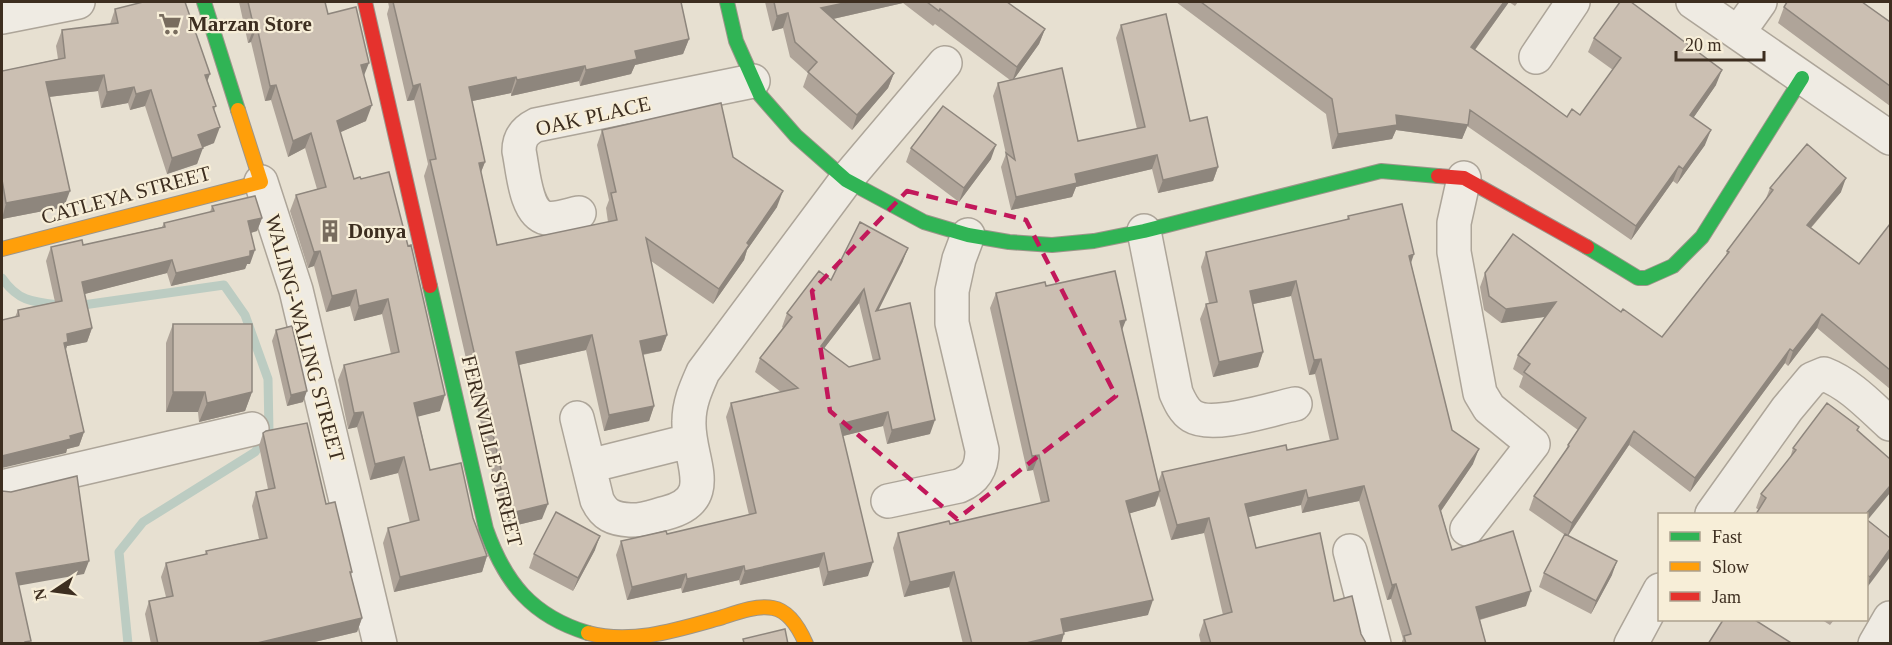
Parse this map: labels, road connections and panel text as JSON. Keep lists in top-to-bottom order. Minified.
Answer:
{"streets":{"street":["OAK PLACE","CATLEYA STREET","WALING-WALING STREET","FERNVILLE STREET"]},"crossings":[["CATLEYA STREET","WALING-WALING STREET"]],"places":{"supermarket":["Marzan Store"],"building":["Donya"]},"legend":["Fast","Slow","Jam"],"scale_bar":"20 m","north":"left"}
